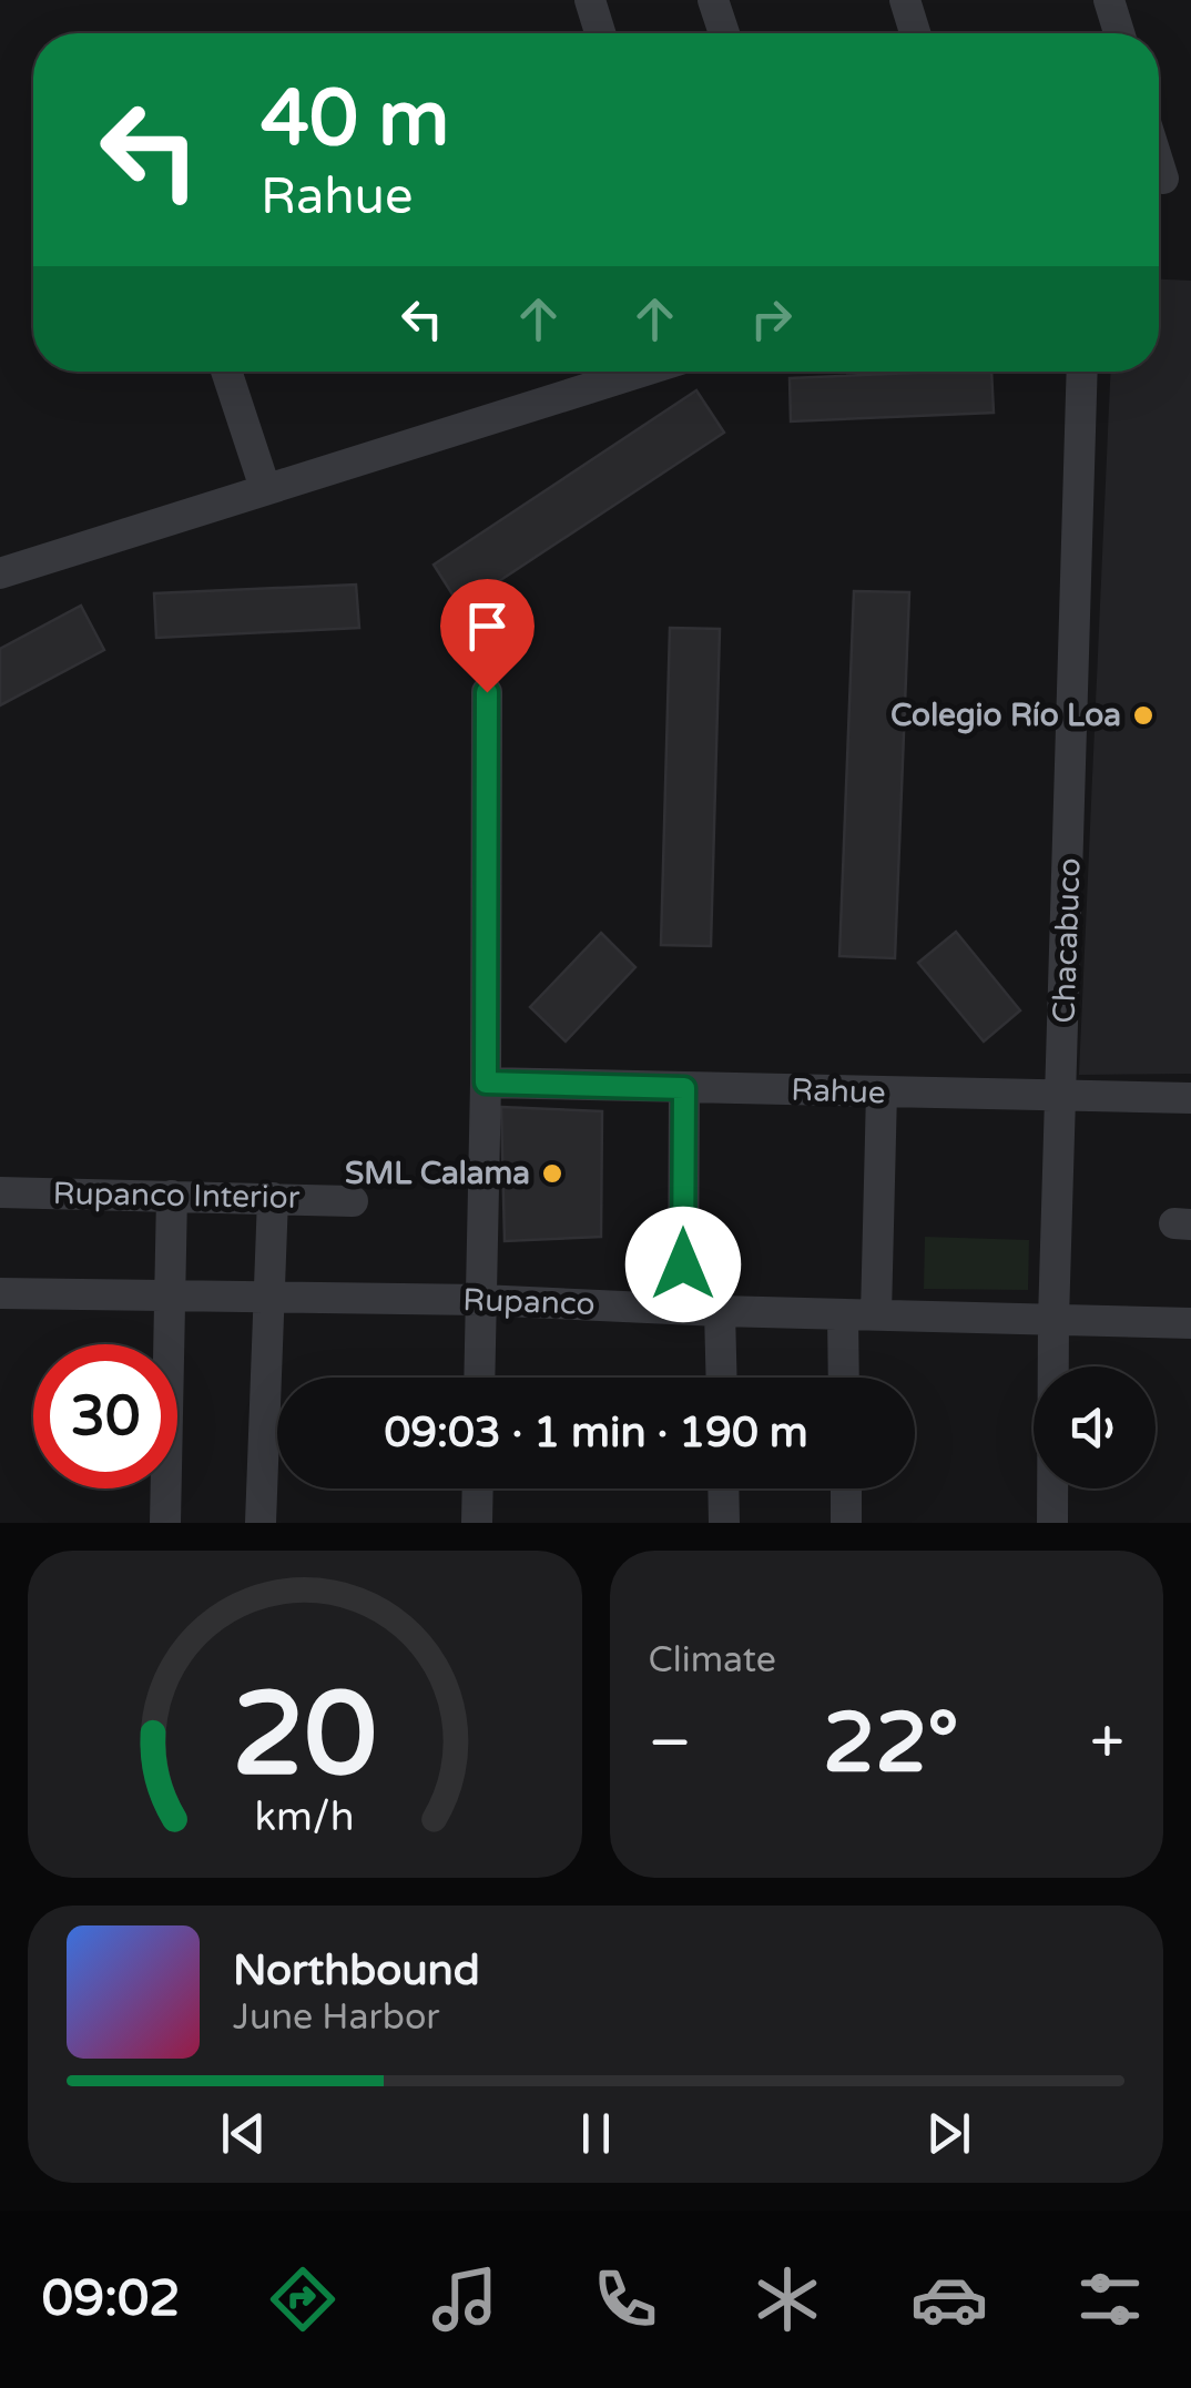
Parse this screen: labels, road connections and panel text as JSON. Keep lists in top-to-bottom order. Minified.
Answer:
{"streets":{"street":["Chacabuco","Rahue","Rupanco Interior","Rupanco"]},"crossings":[["Chacabuco","Rahue"],["Chacabuco","Rupanco"]],"places":["Colegio Río Loa","SML Calama"],"page":{"turn":["40 m","Rahue"],"limit":"30","trip":"09:03 · 1 min · 190 m","tile":"Climate","heat":["−","22°","+"],"song":["Northbound","June Harbor"],"tabs":"09:02","gauge":["20","km/h"]}}
